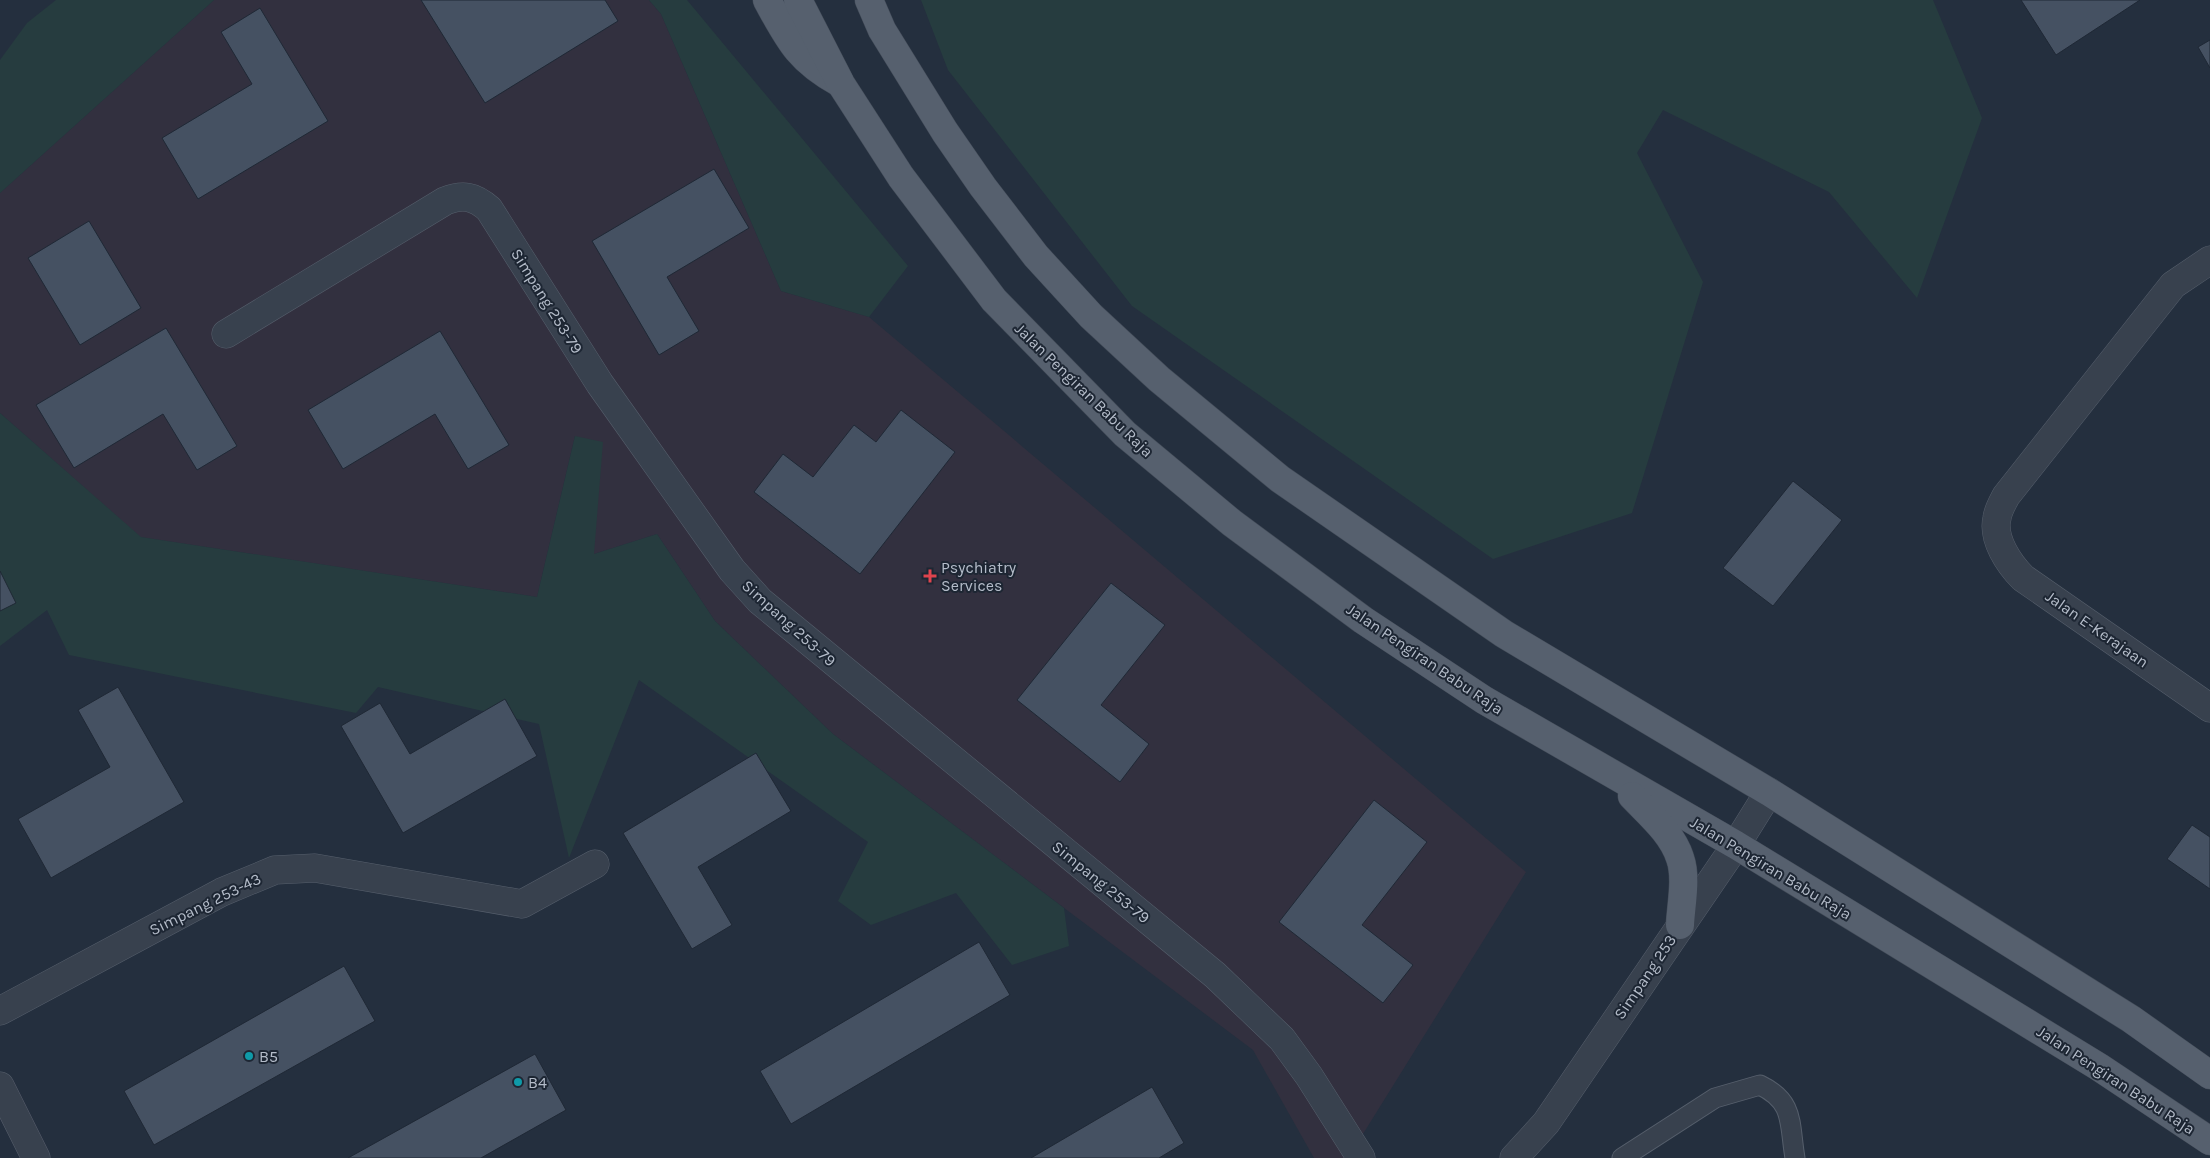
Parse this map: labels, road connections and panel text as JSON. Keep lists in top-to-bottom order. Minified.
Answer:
{"streets":{"main road":["Jalan Pengiran Babu Raja"],"street":["Simpang 253-79","Jalan E-Kerajaan","Simpang 253-43","Simpang 253"]},"crossings":[["Jalan Pengiran Babu Raja","Simpang 253"]],"places":{"health":["Psychiatry Services"],"other":["B5","B4"]}}
